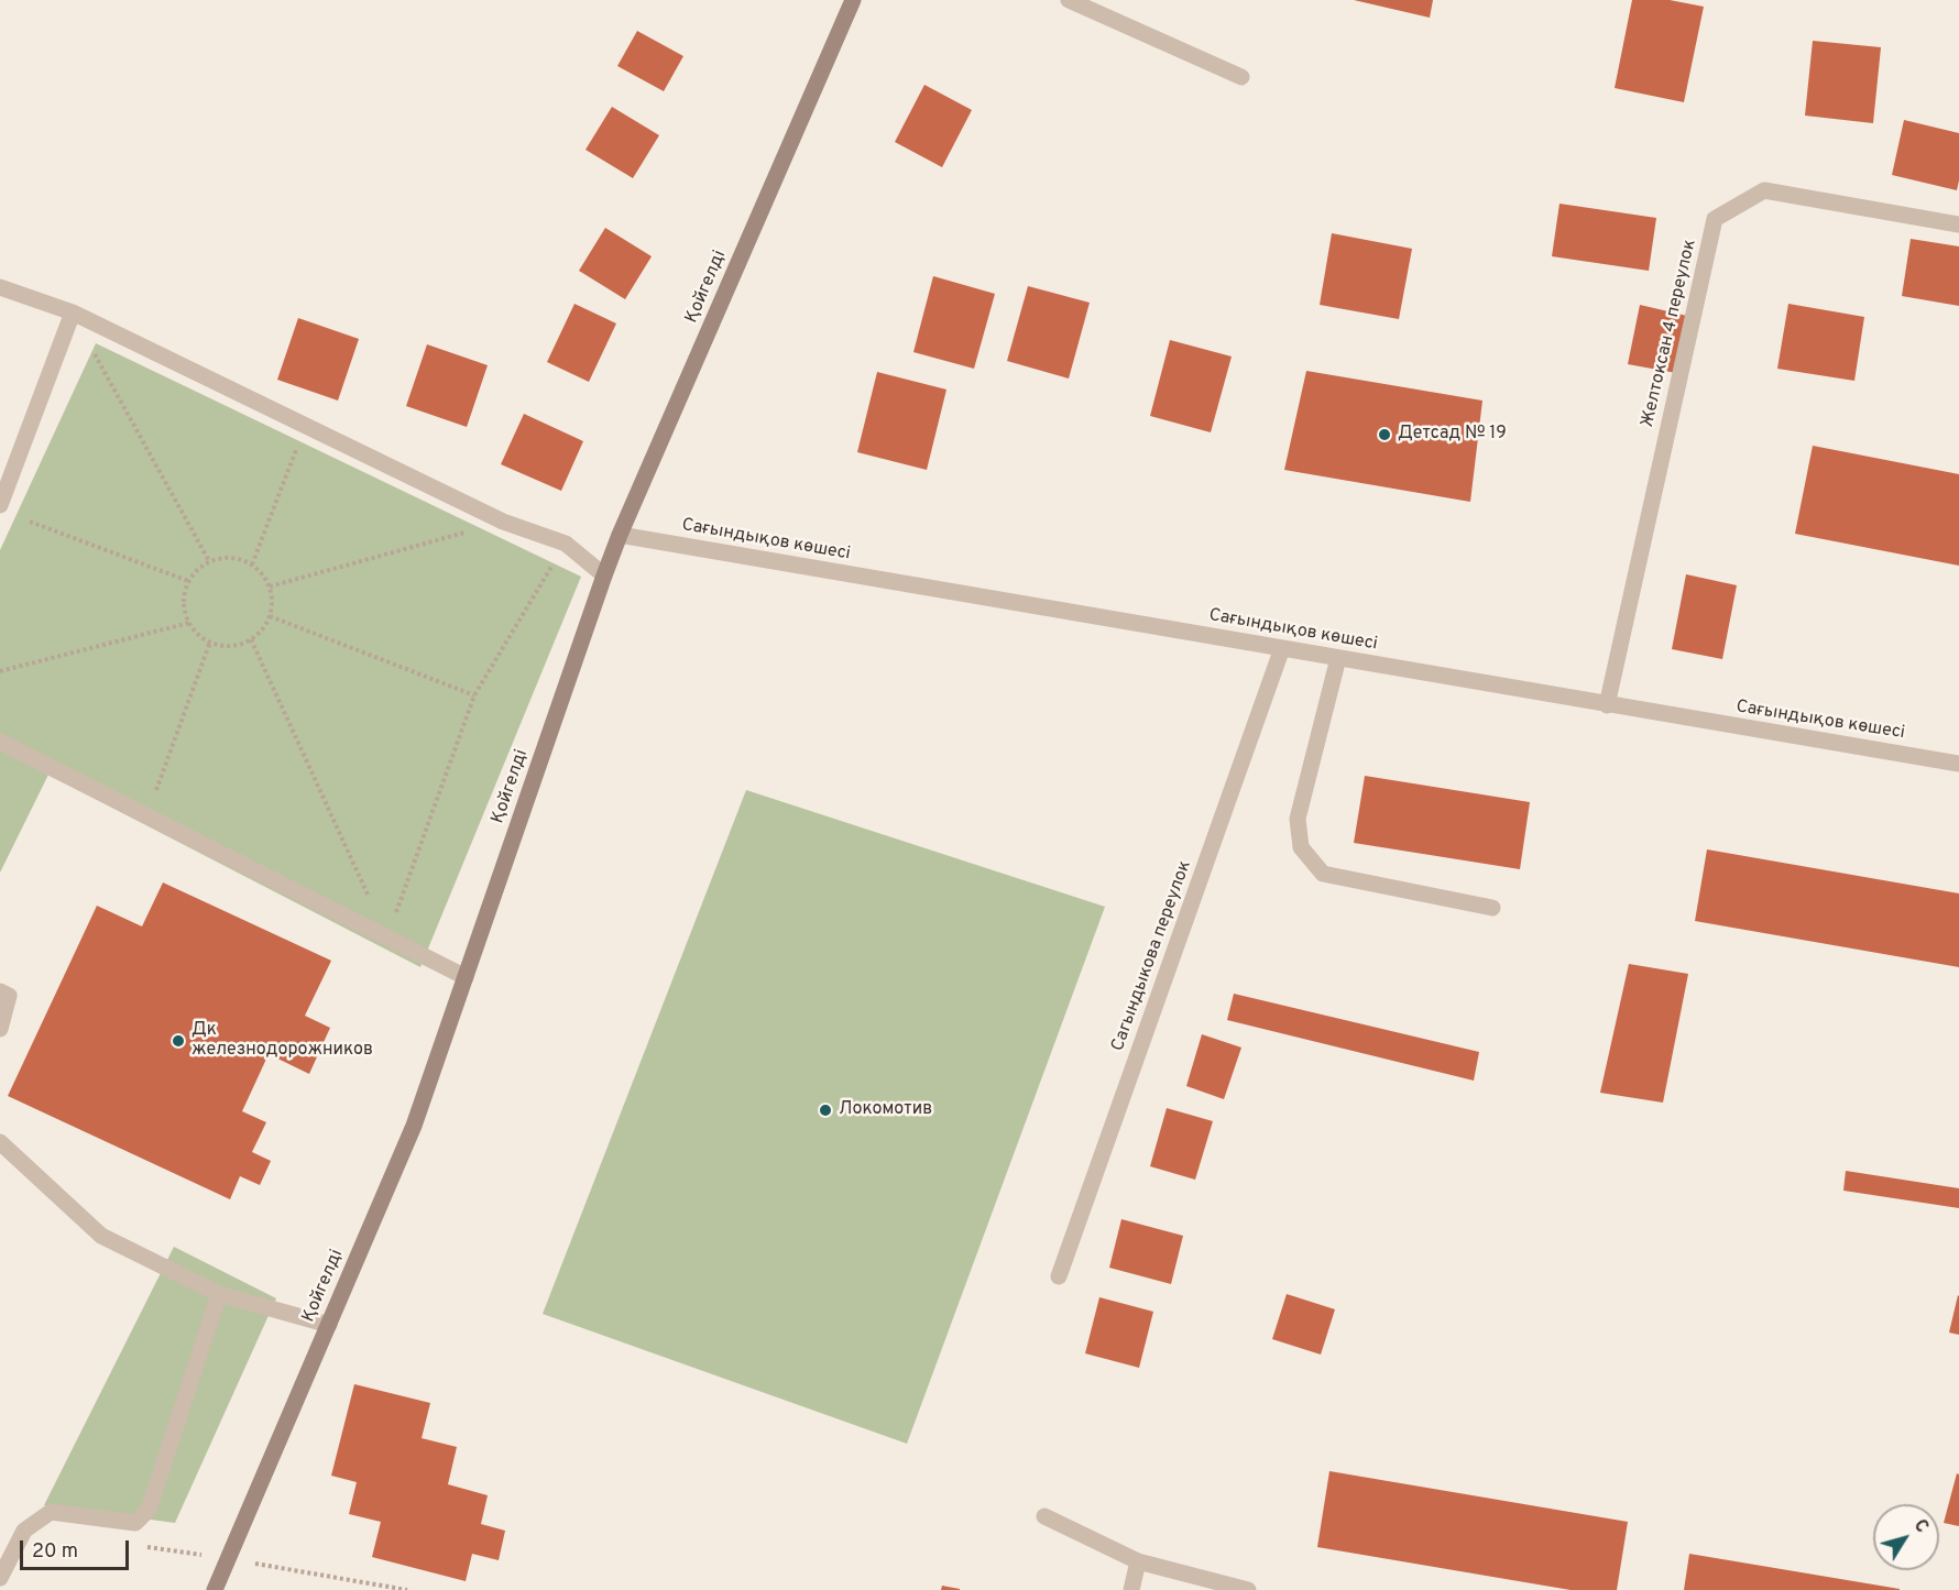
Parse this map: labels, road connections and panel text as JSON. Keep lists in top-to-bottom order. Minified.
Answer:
{"streets":{"street":["Қойгелді","Желтоксан 4 переулок","Сағындықов көшесі","Сагындыкова переулок"]},"crossings":[["Қойгелді","Сағындықов көшесі"],["Желтоксан 4 переулок","Сағындықов көшесі"],["Сағындықов көшесі","Сагындыкова переулок"]],"places":["Детсад № 19","Дк железнодорожников","Локомотив"],"scale_bar":"20 m","north":"top right"}
